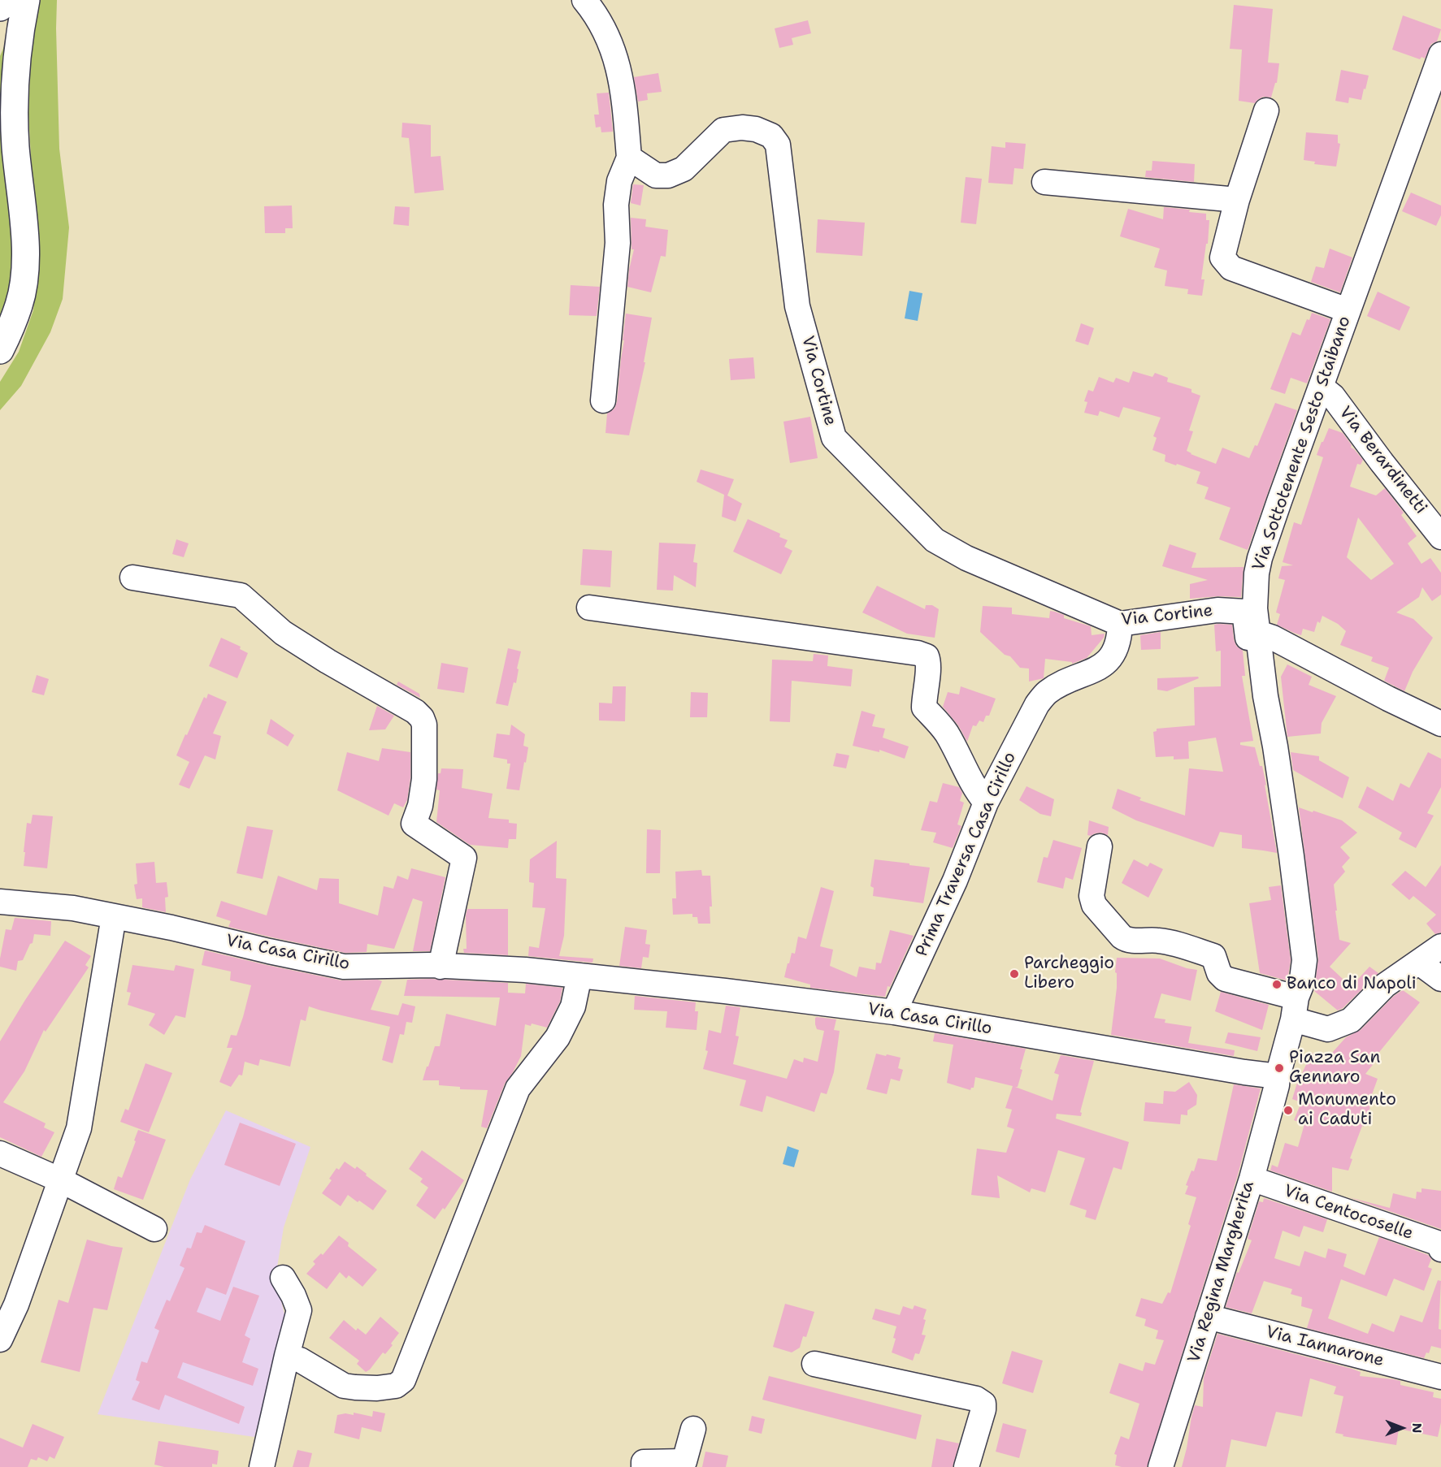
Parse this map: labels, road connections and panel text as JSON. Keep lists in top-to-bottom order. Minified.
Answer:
{"streets":{"street":["Via Cortine","Via Sottotenente Sesto Staibano","Via Berardinetti","Prima Traversa Casa Cirillo","Via Casa Cirillo","Via Centocoselle","Via Regina Margherita","Via Iannarone"]},"crossings":[["Via Cortine","Via Sottotenente Sesto Staibano"],["Via Cortine","Prima Traversa Casa Cirillo"],["Via Sottotenente Sesto Staibano","Via Berardinetti"],["Via Sottotenente Sesto Staibano","Via Casa Cirillo"],["Via Sottotenente Sesto Staibano","Via Regina Margherita"],["Prima Traversa Casa Cirillo","Via Casa Cirillo"],["Via Casa Cirillo","Via Regina Margherita"],["Via Centocoselle","Via Regina Margherita"],["Via Regina Margherita","Via Iannarone"]],"places":["Parcheggio Libero","Banco di Napoli","Piazza San Gennaro","Monumento ai Caduti"],"north":"right"}
